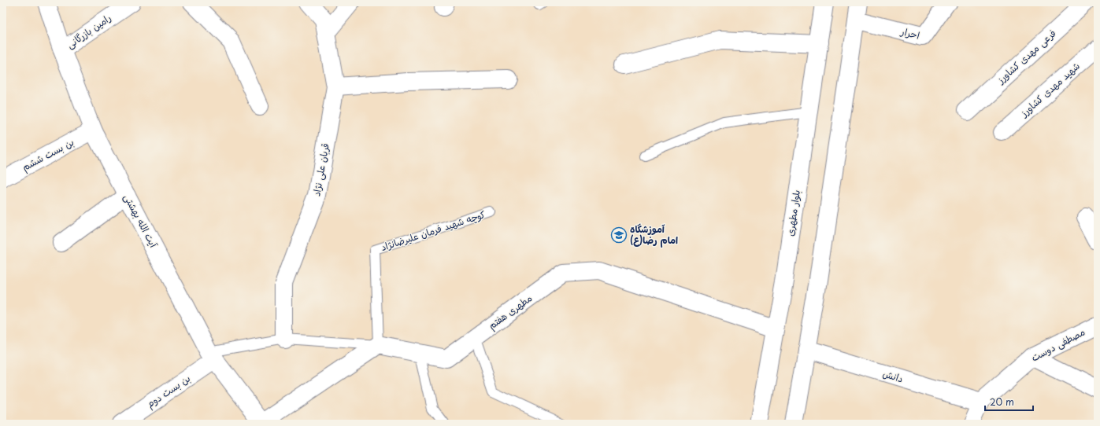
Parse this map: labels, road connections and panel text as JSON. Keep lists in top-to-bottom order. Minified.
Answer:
{"streets":{"street":["رامین بازرگانی","احرار","فرعی مهدی کشاورز","شهید مهدی کشاورز","بن بست ششم","قربان علی نژاد","بلوار مطهری","آیت الله بهشتی","مطهری هفتم","مصطفی دوست","دانش","بن بست دوم"],"lane":["کوچه شهید فرمان علیرضانژاد"]},"crossings":[["رامین بازرگانی","آیت الله بهشتی"],["بن بست ششم","آیت الله بهشتی"],["بلوار مطهری","مطهری هفتم"],["آیت الله بهشتی","بن بست دوم"],["کوچه شهید فرمان علیرضانژاد","مطهری هفتم"],["مصطفی دوست","دانش"]],"places":{"school or university":["آموزشگاه امام رضا(ع)"]},"scale_bar":"20 m"}
